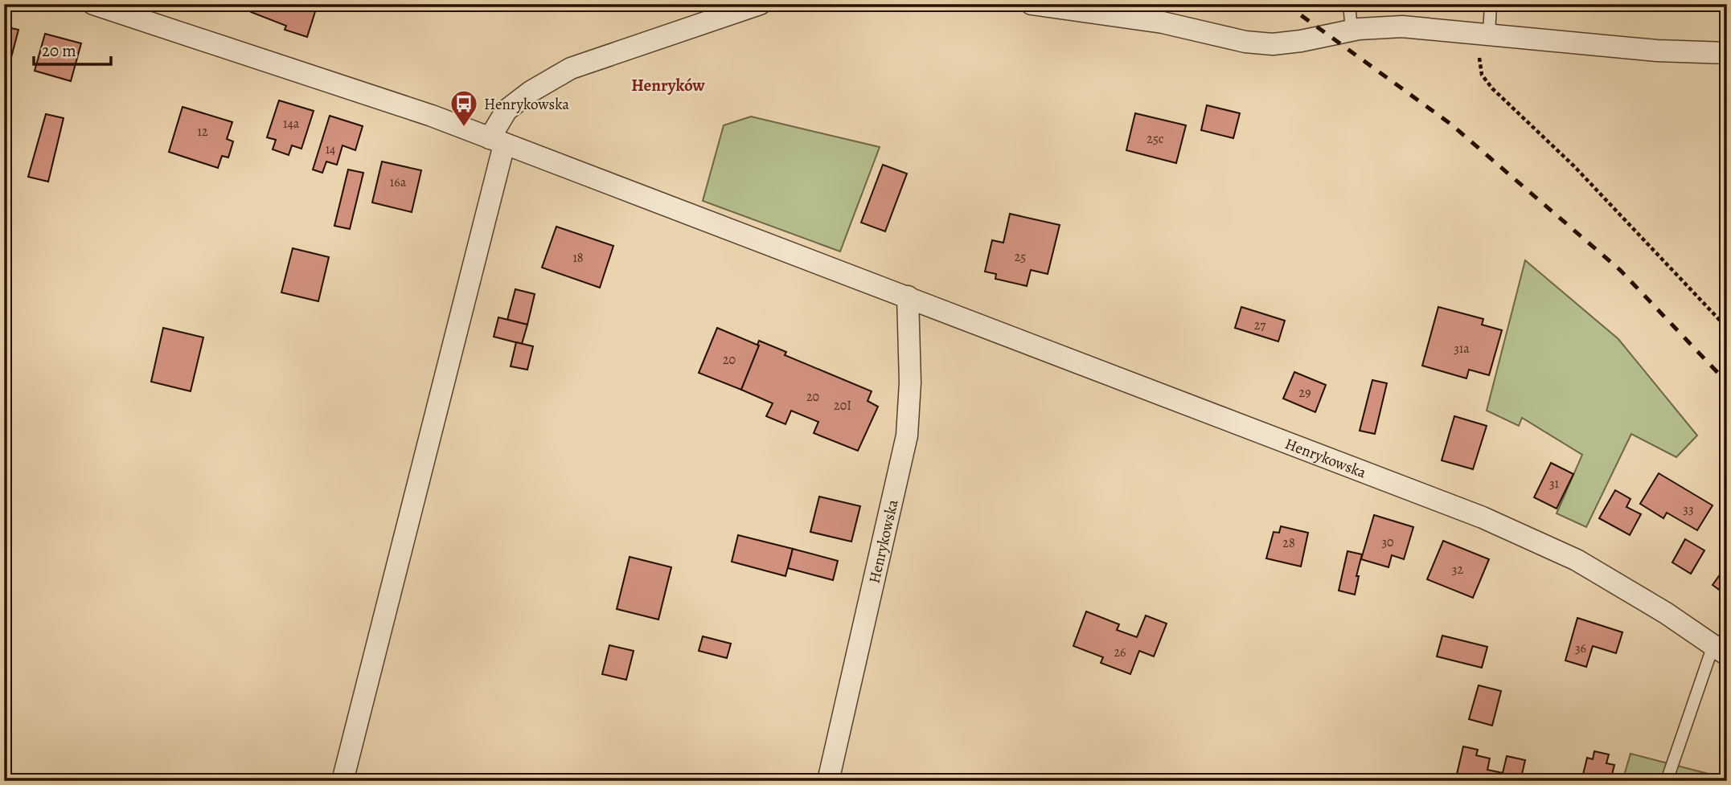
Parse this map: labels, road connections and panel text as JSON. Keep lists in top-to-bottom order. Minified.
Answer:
{"streets":{"street":["Henrykowska"]},"districts":["Henryków"],"places":{"bus stop":["Henrykowska"]},"house_numbers":["14a","12","25c","14","16a","25","18","27","31a","20","29","20","20I","31","33","30","28","32","36","26"],"scale_bar":"20 m"}
